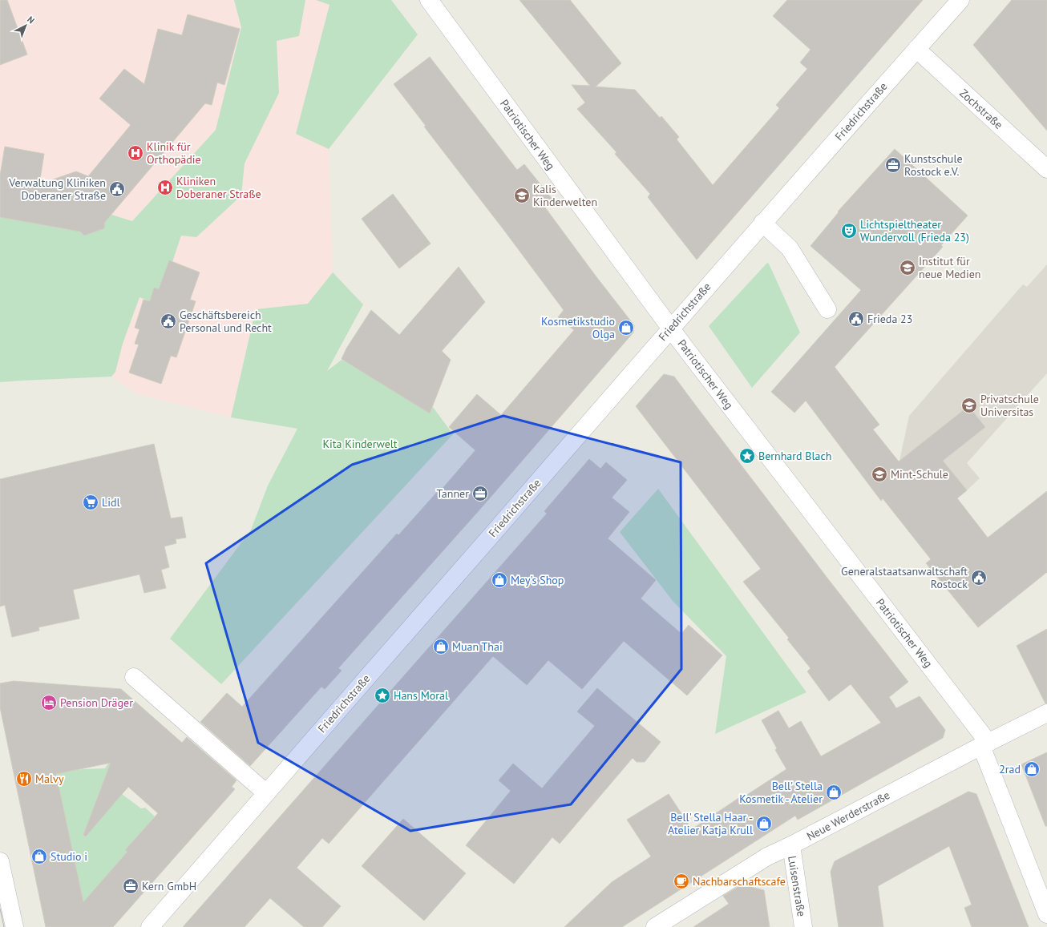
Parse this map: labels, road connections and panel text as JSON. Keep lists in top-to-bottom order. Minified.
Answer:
{"streets":{"street":["Zochstraße","Friedrichstraße","Patriotischer Weg","Neue Werderstraße","Luisenstraße"]},"crossings":[["Zochstraße","Friedrichstraße"],["Friedrichstraße","Patriotischer Weg"],["Patriotischer Weg","Neue Werderstraße"],["Neue Werderstraße","Luisenstraße"]],"parks":["Kita Kinderwelt"],"places":{"hospital":["Klinik für Orthopädie","Kliniken Doberaner Straße"],"office":["Kunstschule Rostock e.V.","Tanner","Kern GmbH"],"public building":["Verwaltung Kliniken Doberaner Straße","Frieda 23","Geschäftsbereich Personal und Recht","Generalstaatsanwaltschaft Rostock"],"school or university":["Kalis Kinderwelten","Institut für neue Medien","Privatschule Universitas","Mint-Schule"],"theatre":["Lichtspieltheater Wundervoll (Frieda 23)"],"shop":["Kosmetikstudio Olga","Mey's Shop","Muan Thai","2rad","Bell' Stella Kosmetik - Atelier","Bell' Stella Haar - Atelier Katja Krull","Studio i"],"place":["Bernhard Blach","Hans Moral"],"supermarket":["Lidl"],"hotel":["Pension Dräger"],"restaurant":["Malvy"],"cafe":["Nachbarschaftscafe"]},"north":"top right"}
